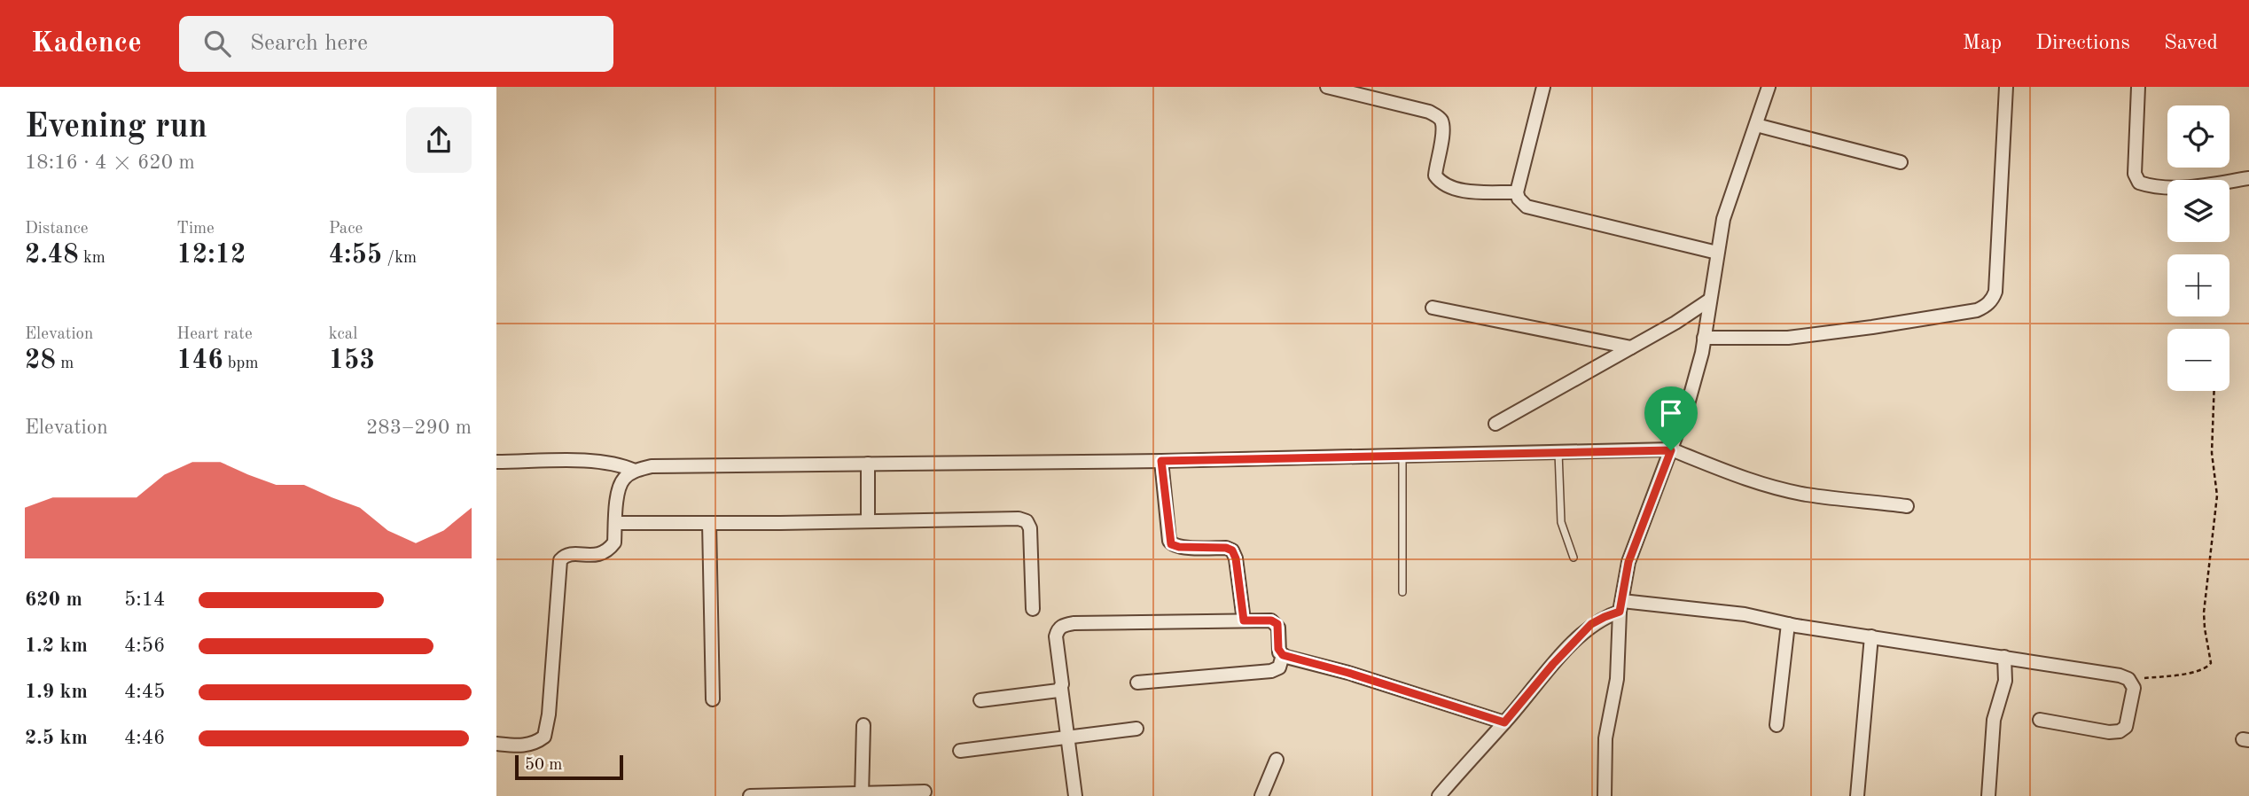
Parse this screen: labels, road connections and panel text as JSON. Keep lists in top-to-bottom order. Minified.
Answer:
{"scale_bar":"50 m","page":{"header":"Kadence","search":"Search here","nav":["Map","Directions","Saved"],"heading":["Evening run","18:16 · 4 × 620 m"],"map_buttons":["+","−"],"stats":[["Distance","2.48 km"],["Time","12:12"],["Pace","4:55 /km"],["Elevation","28 m"],["Heart rate","146 bpm"],["kcal","153"]],"chart":["Elevation","283–290 m"],"list":[{"name":"620 m","note":"5:14"},{"name":"1.2 km","note":"4:56"},{"name":"1.9 km","note":"4:45"},{"name":"2.5 km","note":"4:46"}],"scale":"50 m"}}
